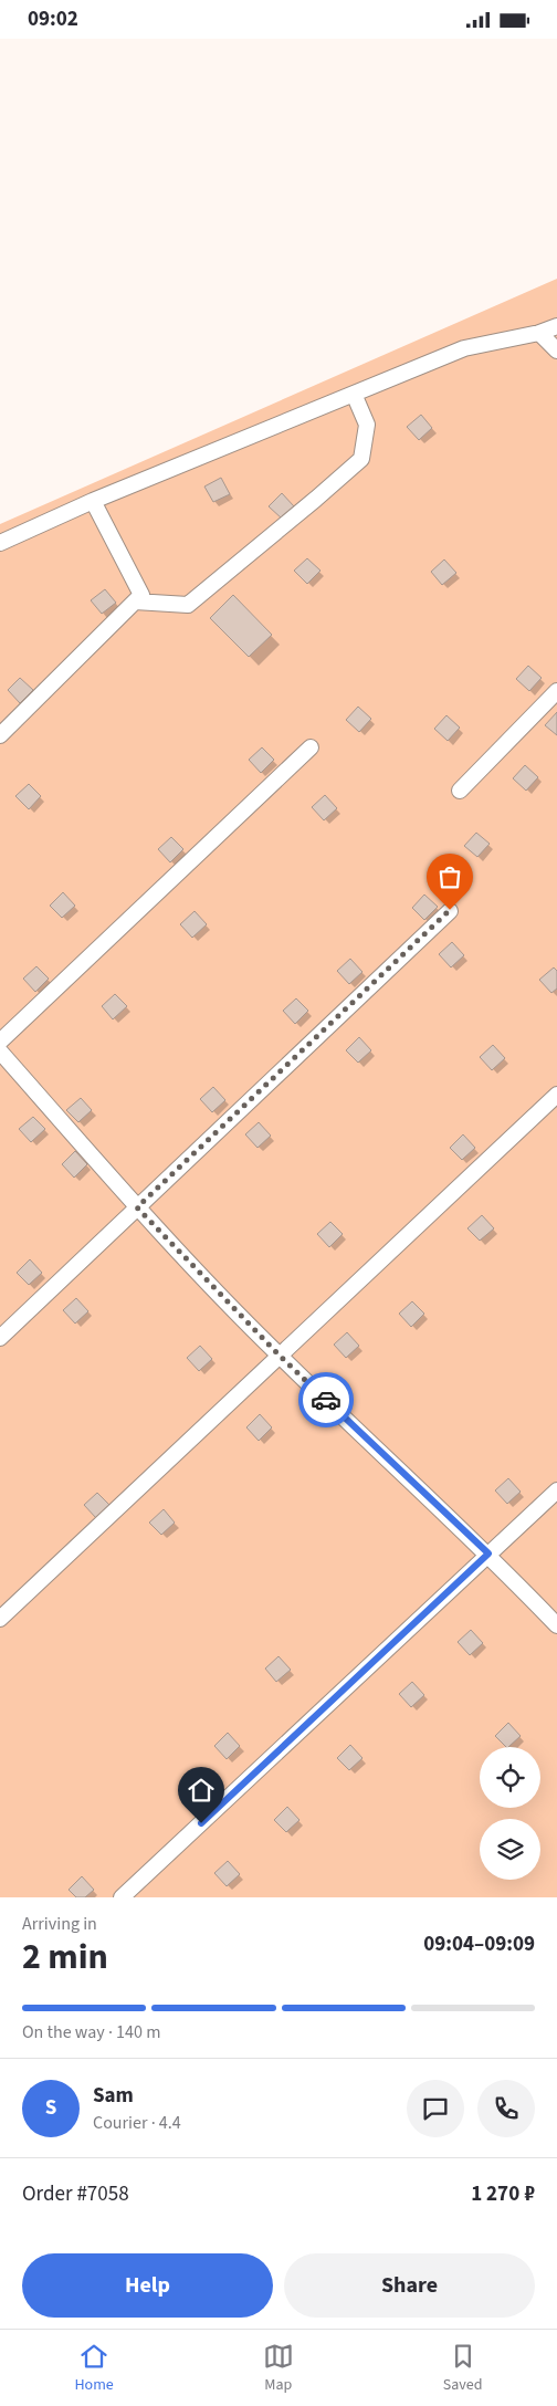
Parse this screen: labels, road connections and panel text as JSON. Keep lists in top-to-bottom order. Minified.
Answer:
{"page":{"status":"09:02","heading":["2 min","Arriving in","09:04–09:09"],"panel":["Sam","Courier · 4.4","Order #7058","1 270 ₽"],"bar":"On the way · 140 m","round":"S","buttons":["Help","Share"],"tabs":["Home","Map","Saved"]}}
